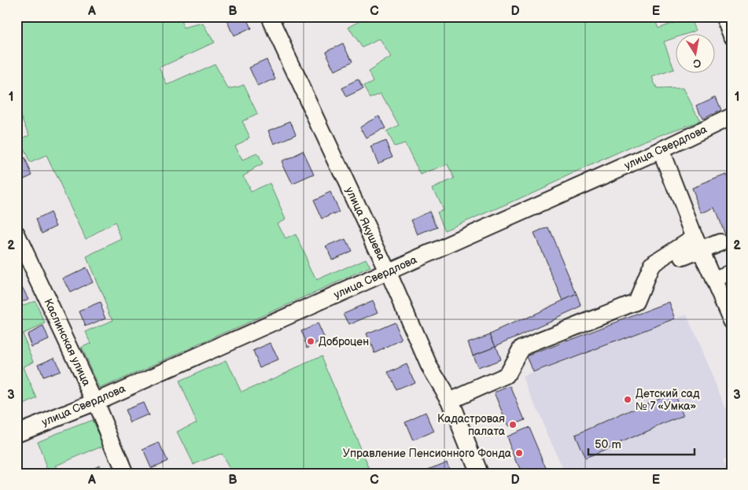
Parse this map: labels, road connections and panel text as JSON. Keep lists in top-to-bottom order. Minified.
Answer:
{"streets":{"street":["улица Свердлова","улица Якушева","Каслинская улица"]},"crossings":[["улица Свердлова","улица Якушева"],["улица Свердлова","Каслинская улица"]],"places":["Доброцен","Детский сад № 7 «Умка»","Кадастровая палата","Управление Пенсионного Фонда"],"scale_bar":"50 m","north":"bottom","grid":{"columns":["A","B","C","D","E"],"rows":["1","2","3"]}}
